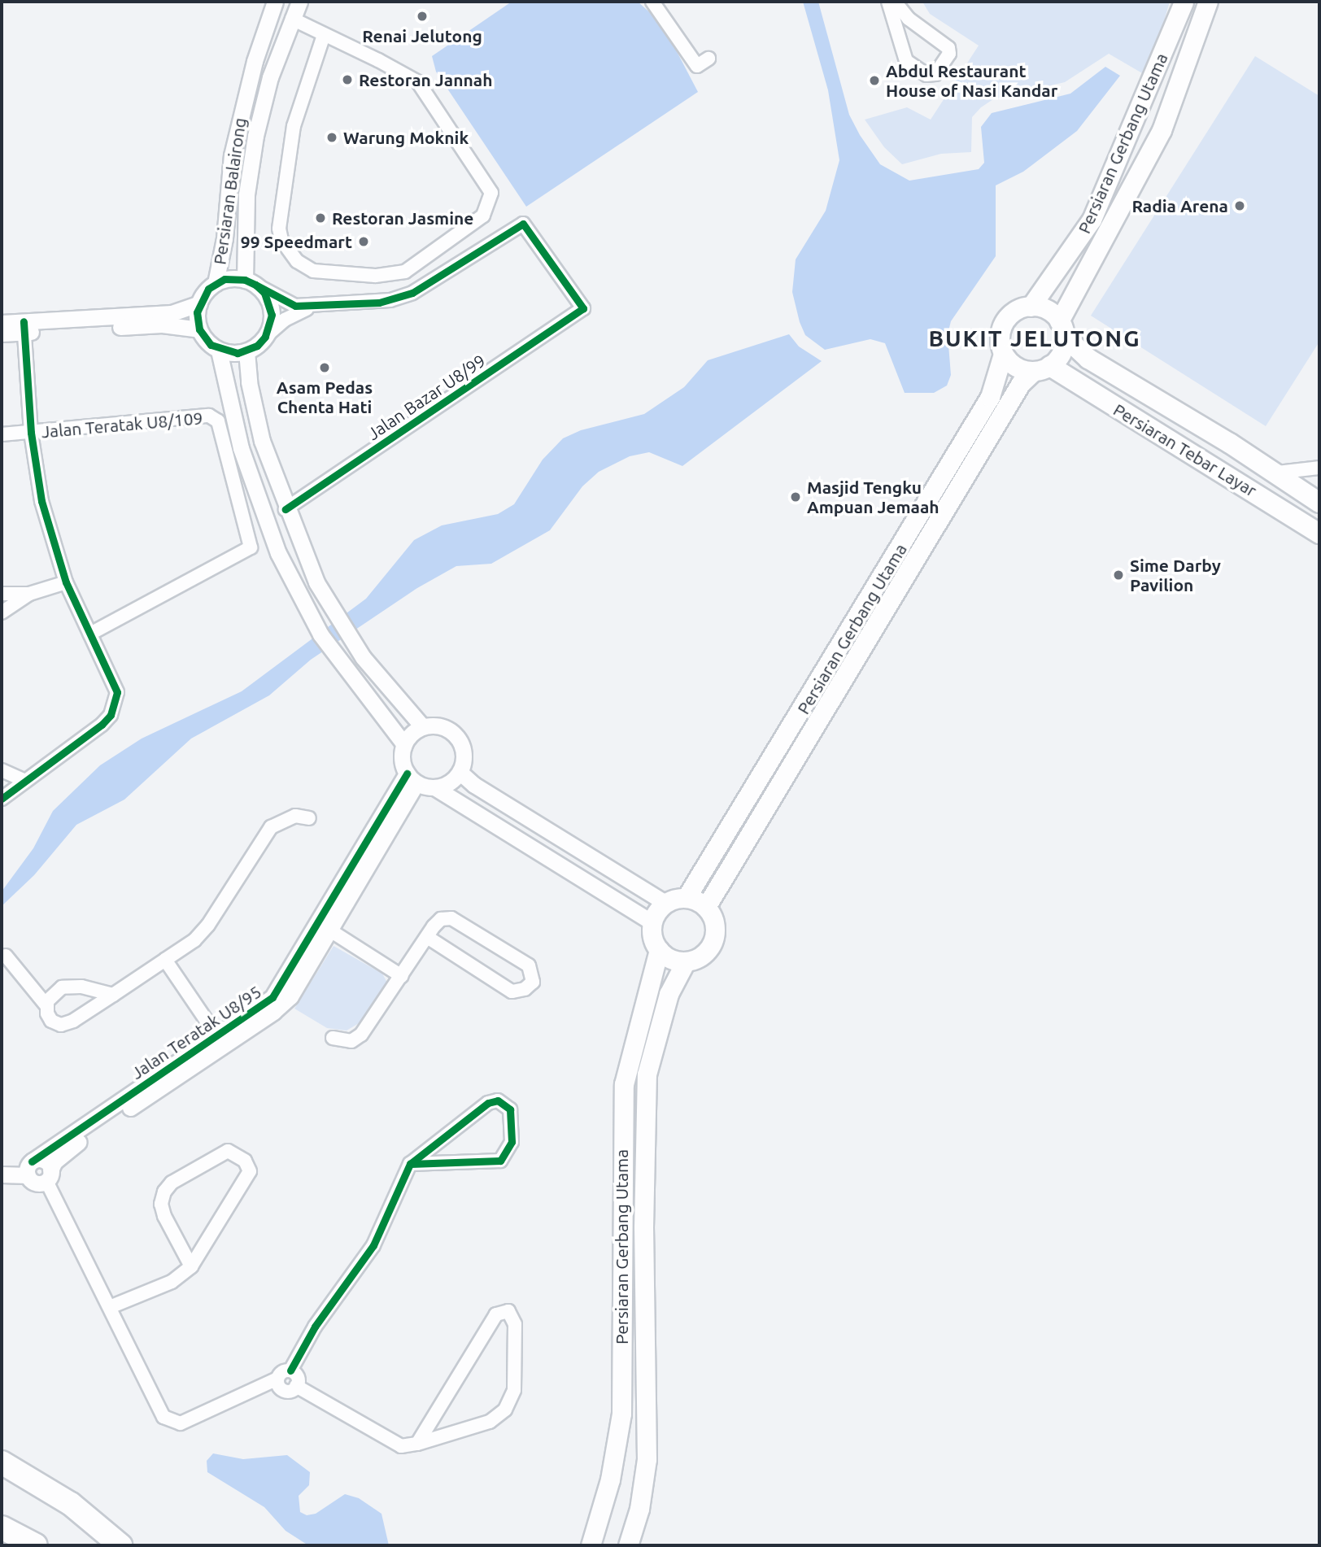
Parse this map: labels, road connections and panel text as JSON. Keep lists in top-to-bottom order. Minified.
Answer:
{"streets":{"main road":["Persiaran Gerbang Utama","Persiaran Tebar Layar"],"street":["Persiaran Balairong","Jalan Bazar U8/99","Jalan Teratak U8/109","Jalan Teratak U8/95"]},"crossings":[["Persiaran Gerbang Utama","Persiaran Tebar Layar"]],"districts":["BUKIT JELUTONG"],"places":["Renai Jelutong","Restoran Jannah","Abdul Restaurant House of Nasi Kandar","Warung Moknik","Radia Arena","Restoran Jasmine","99 Speedmart","Asam Pedas Chenta Hati","Masjid Tengku Ampuan Jemaah","Sime Darby Pavilion"]}
